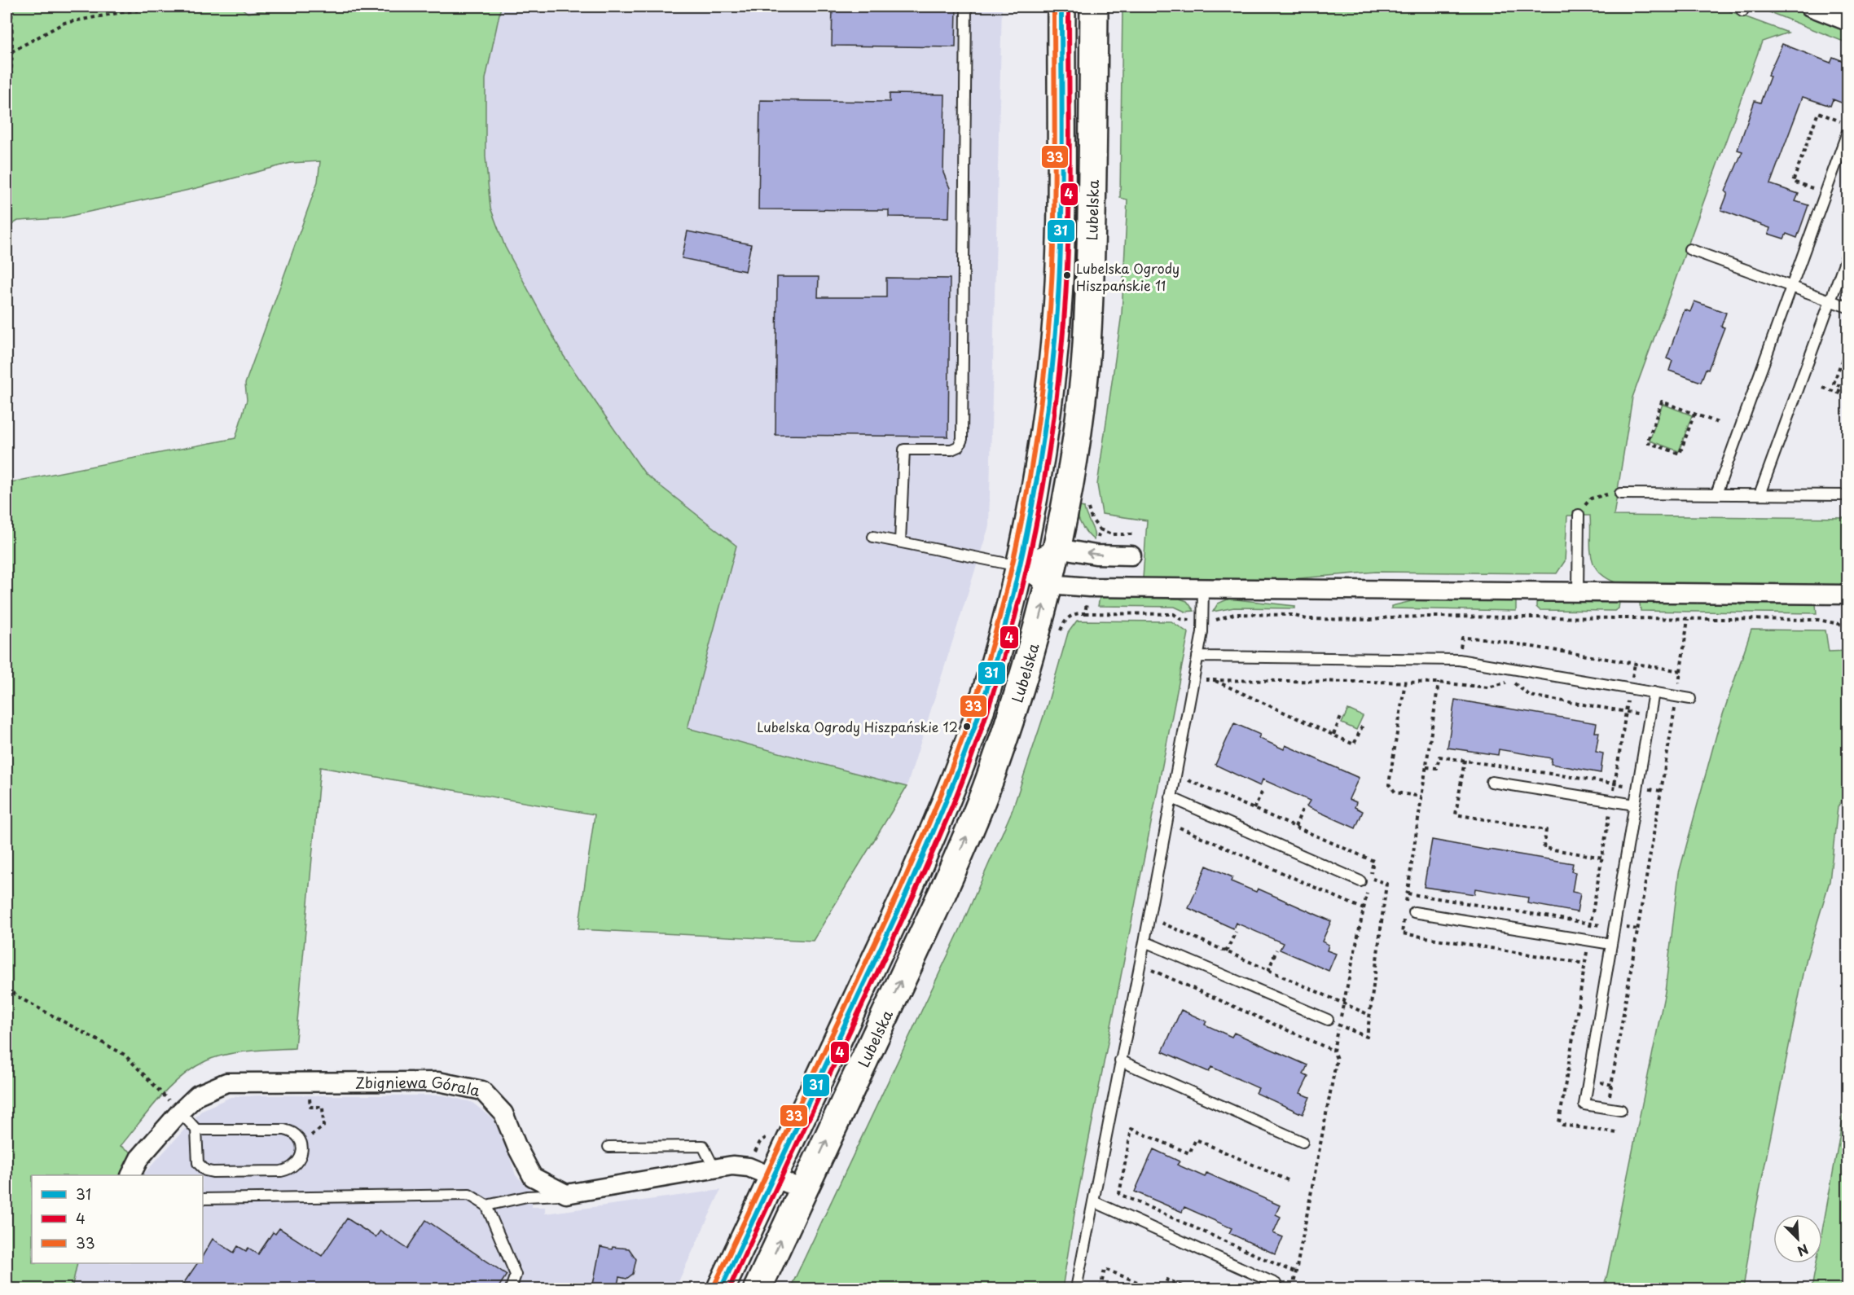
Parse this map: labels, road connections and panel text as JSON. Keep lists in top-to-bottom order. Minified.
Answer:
{"streets":{"main road":["Lubelska"],"street":["Zbigniewa Górala"]},"places":["Lubelska Ogrody Hiszpańskie 11","Lubelska Ogrody Hiszpańskie 12"],"lines":["transit line 31","transit line 4","transit line 33"],"legend":["31","4","33"],"north":"bottom right"}
